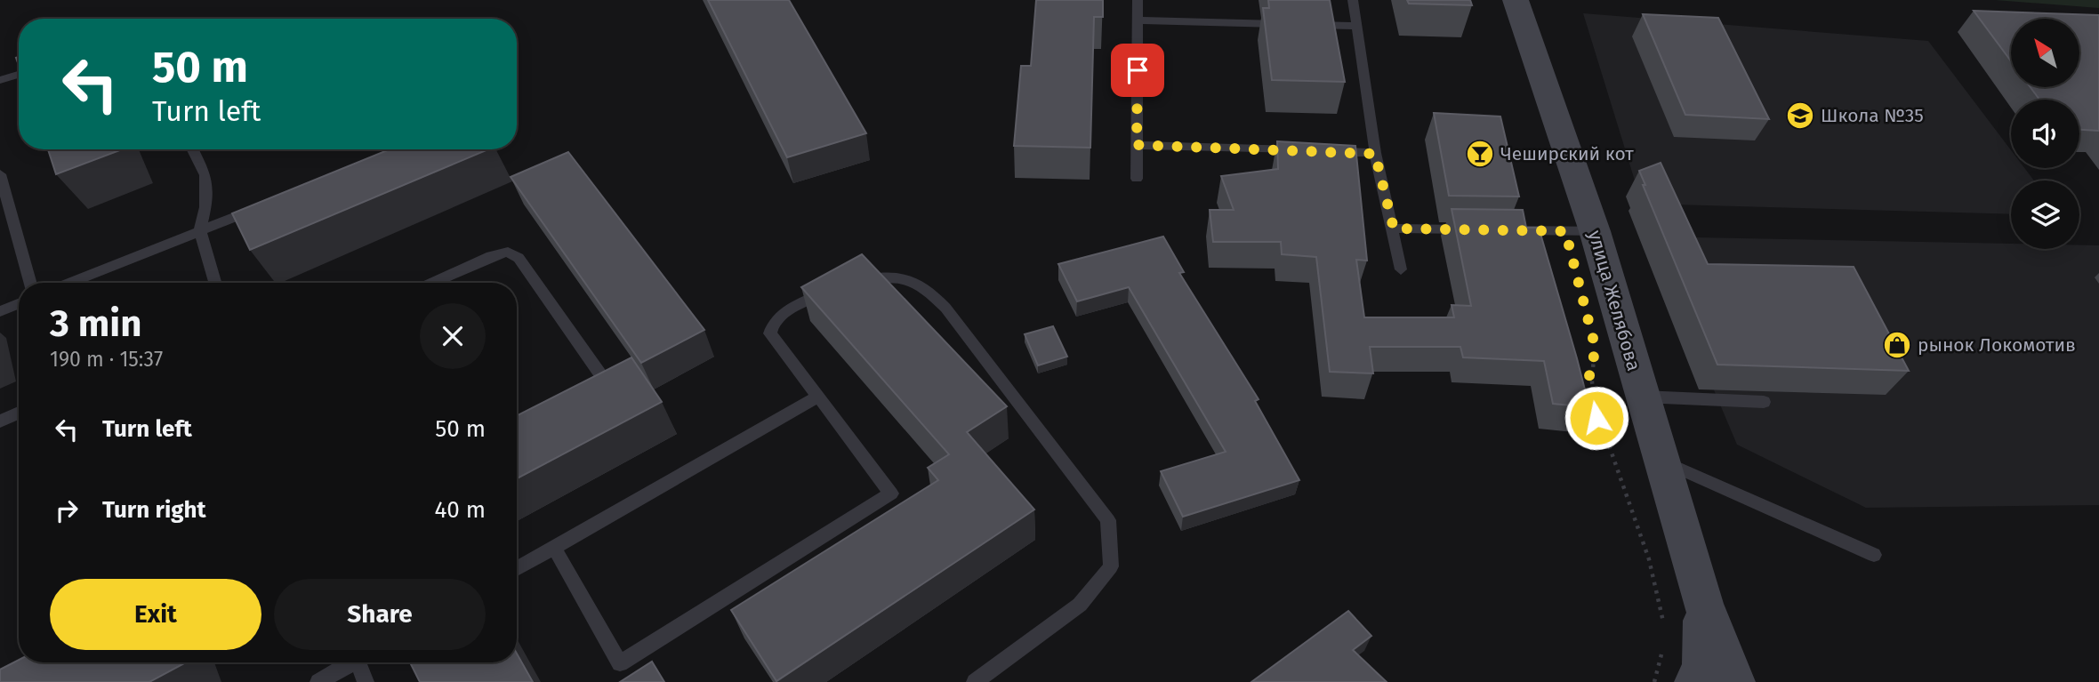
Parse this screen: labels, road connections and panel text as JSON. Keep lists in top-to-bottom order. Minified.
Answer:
{"streets":{"main road":["улица Желябова"]},"places":{"school or university":["Школа №35"],"bar":["Чеширский кот"],"shop":["рынок Локомотив"]},"north":"top left","page":{"turn":["50 m","Turn left"],"heading":["3 min","190 m · 15:37"],"list":[{"name":"Turn left","value":"50 m"},{"name":"Turn right","value":"40 m"}],"buttons":["Exit","Share"]}}
